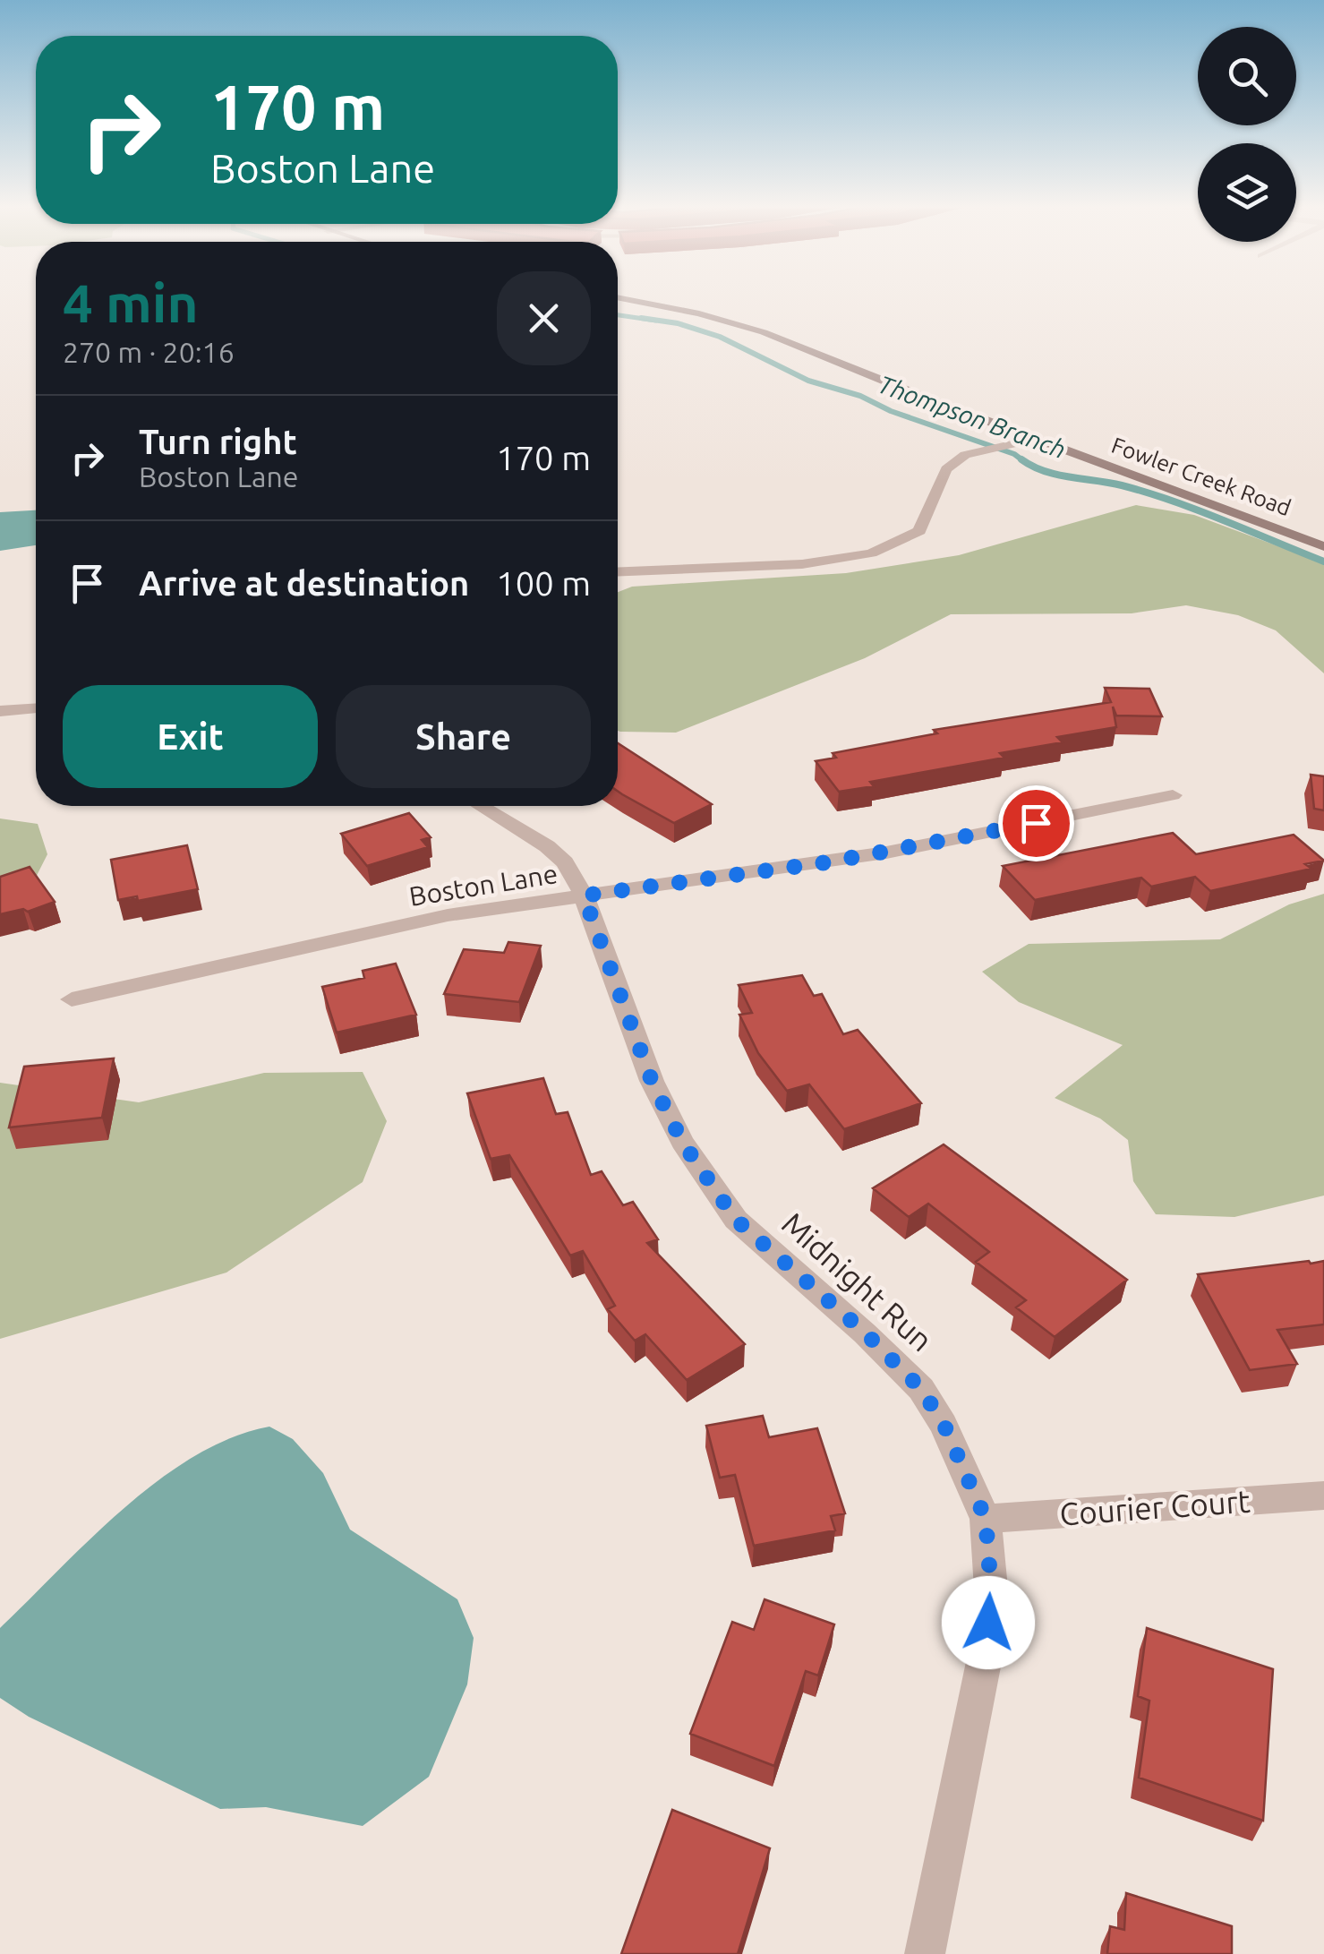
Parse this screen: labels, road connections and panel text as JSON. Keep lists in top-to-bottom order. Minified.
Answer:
{"streets":{"main road":["Fowler Creek Road"],"street":["Boston Lane","Midnight Run","Courier Court"]},"crossings":[["Boston Lane","Midnight Run"],["Midnight Run","Courier Court"]],"water":["Thompson Branch"],"page":{"turn":["170 m","Boston Lane"],"heading":["4 min","270 m · 20:16"],"list":[{"name":"Turn right","note":"Boston Lane","value":"170 m"},{"name":"Arrive at destination","value":"100 m"}],"buttons":["Exit","Share"]}}
